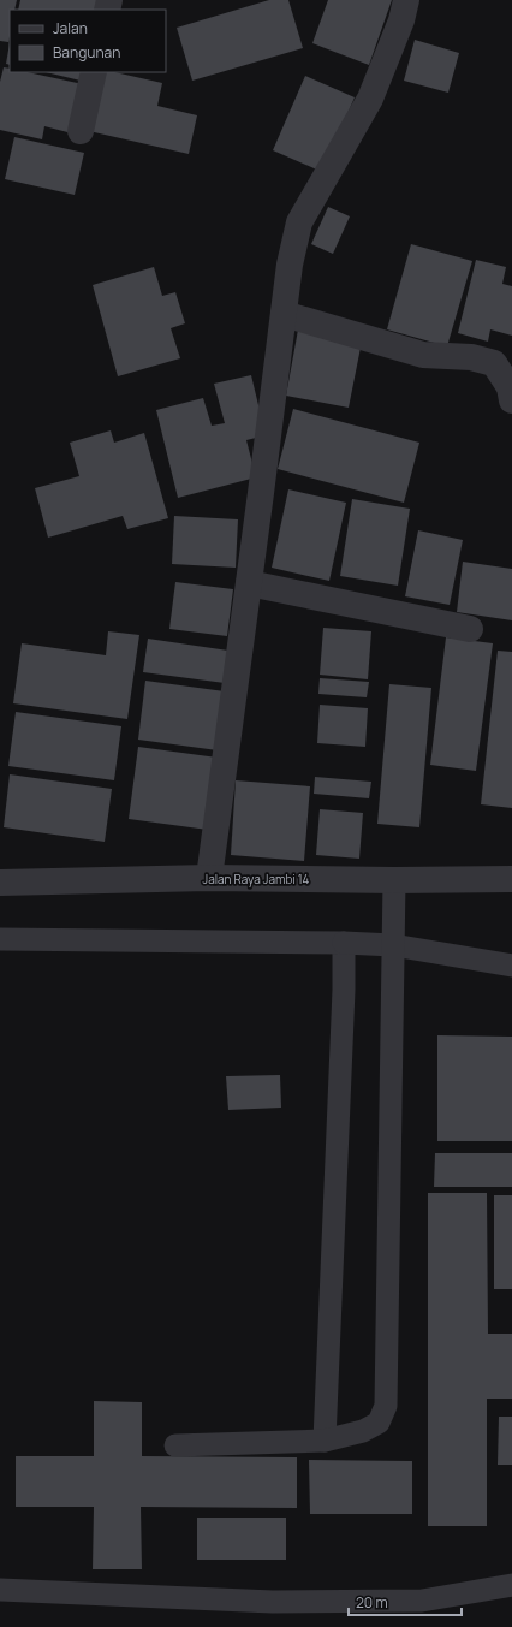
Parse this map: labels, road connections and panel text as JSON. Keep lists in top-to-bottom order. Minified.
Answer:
{"streets":{"street":["Jalan Raya Jambi 14"]},"legend":["Jalan","Bangunan"],"scale_bar":"20 m"}
